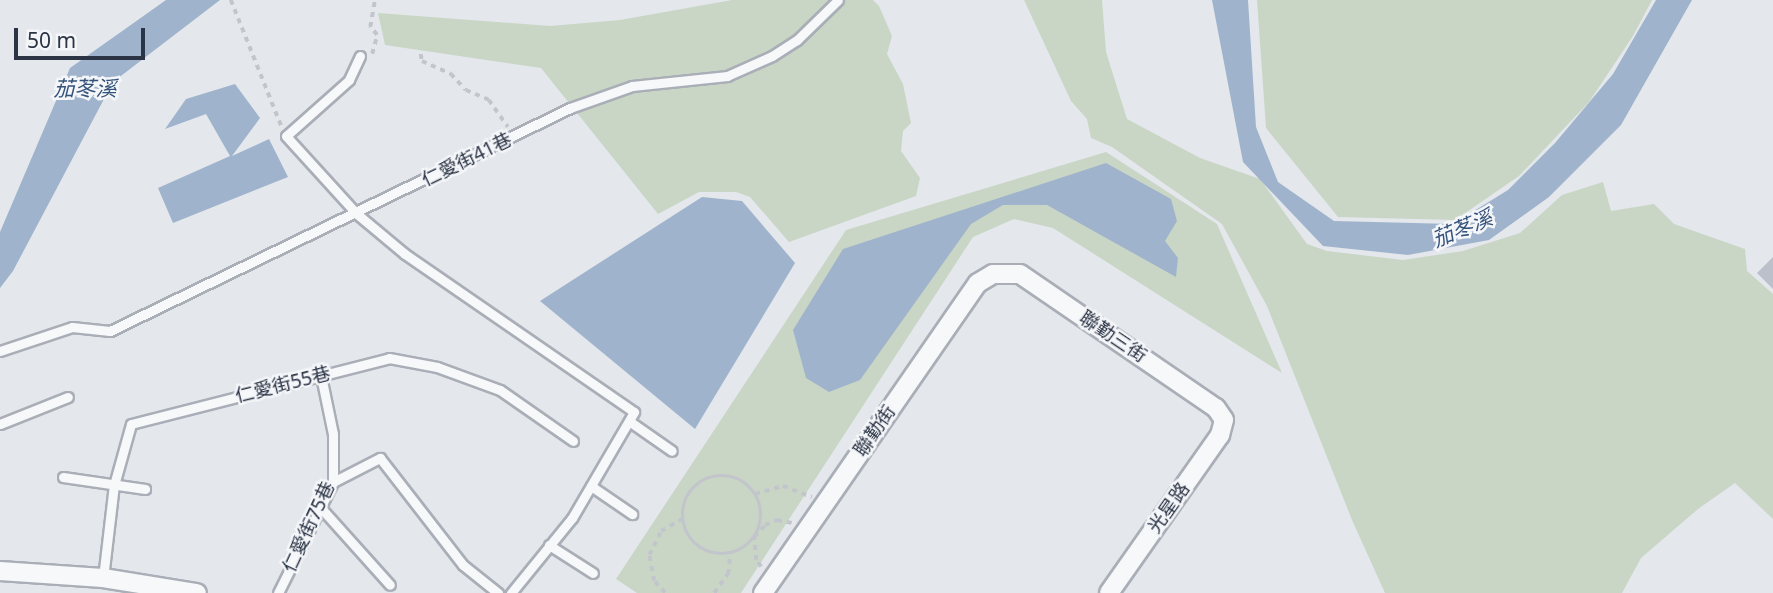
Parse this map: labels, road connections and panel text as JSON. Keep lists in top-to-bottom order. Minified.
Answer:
{"streets":{"street":["聯勤三街","聯勤街","光星路"],"lane":["仁愛街41巷","仁愛街55巷","仁愛街75巷"]},"crossings":[["聯勤三街","聯勤街"],["聯勤三街","光星路"],["仁愛街55巷","仁愛街75巷"]],"water":["茄苳溪"],"scale_bar":"50 m"}
